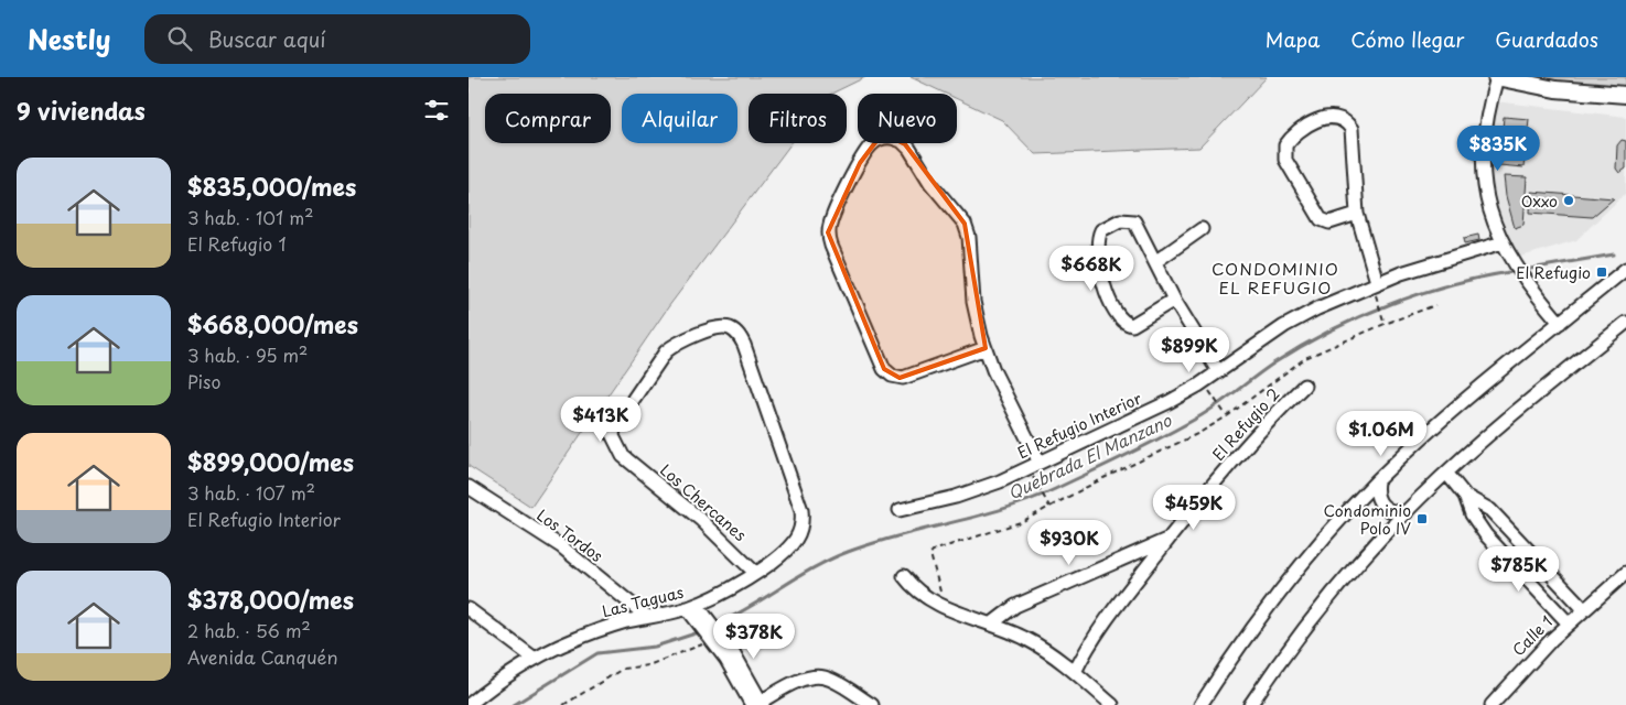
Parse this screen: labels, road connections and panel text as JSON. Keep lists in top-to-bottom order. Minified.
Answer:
{"streets":{"street":["El Refugio 2","El Refugio Interior","Los Chercanes","Los Tordos","Las Taguas","Calle 1"]},"crossings":[["Los Chercanes","Las Taguas"],["Los Tordos","Las Taguas"]],"districts":["CONDOMINIO EL REFUGIO"],"water":["Quebrada El Manzano"],"places":{"other":["Oxxo"],"transit":["El Refugio","Condominio Polo IV"]},"page":{"header":"Nestly","search":"Buscar aquí","nav":["Mapa","Cómo llegar","Guardados"],"heading":"9 viviendas","chip":["Comprar","Alquilar","Filtros","Nuevo"],"price":["$835K","$668K","$899K","$413K","$1.06M","$459K","$930K","$785K","$378K"],"list":[{"name":"$835,000/mes","note":"3 hab. · 101 m² · El Refugio 1"},{"name":"$668,000/mes","note":"3 hab. · 95 m² · Piso"},{"name":"$899,000/mes","note":"3 hab. · 107 m² · El Refugio Interior"},{"name":"$378,000/mes","note":"2 hab. · 56 m² · Avenida Canquén"}]}}
